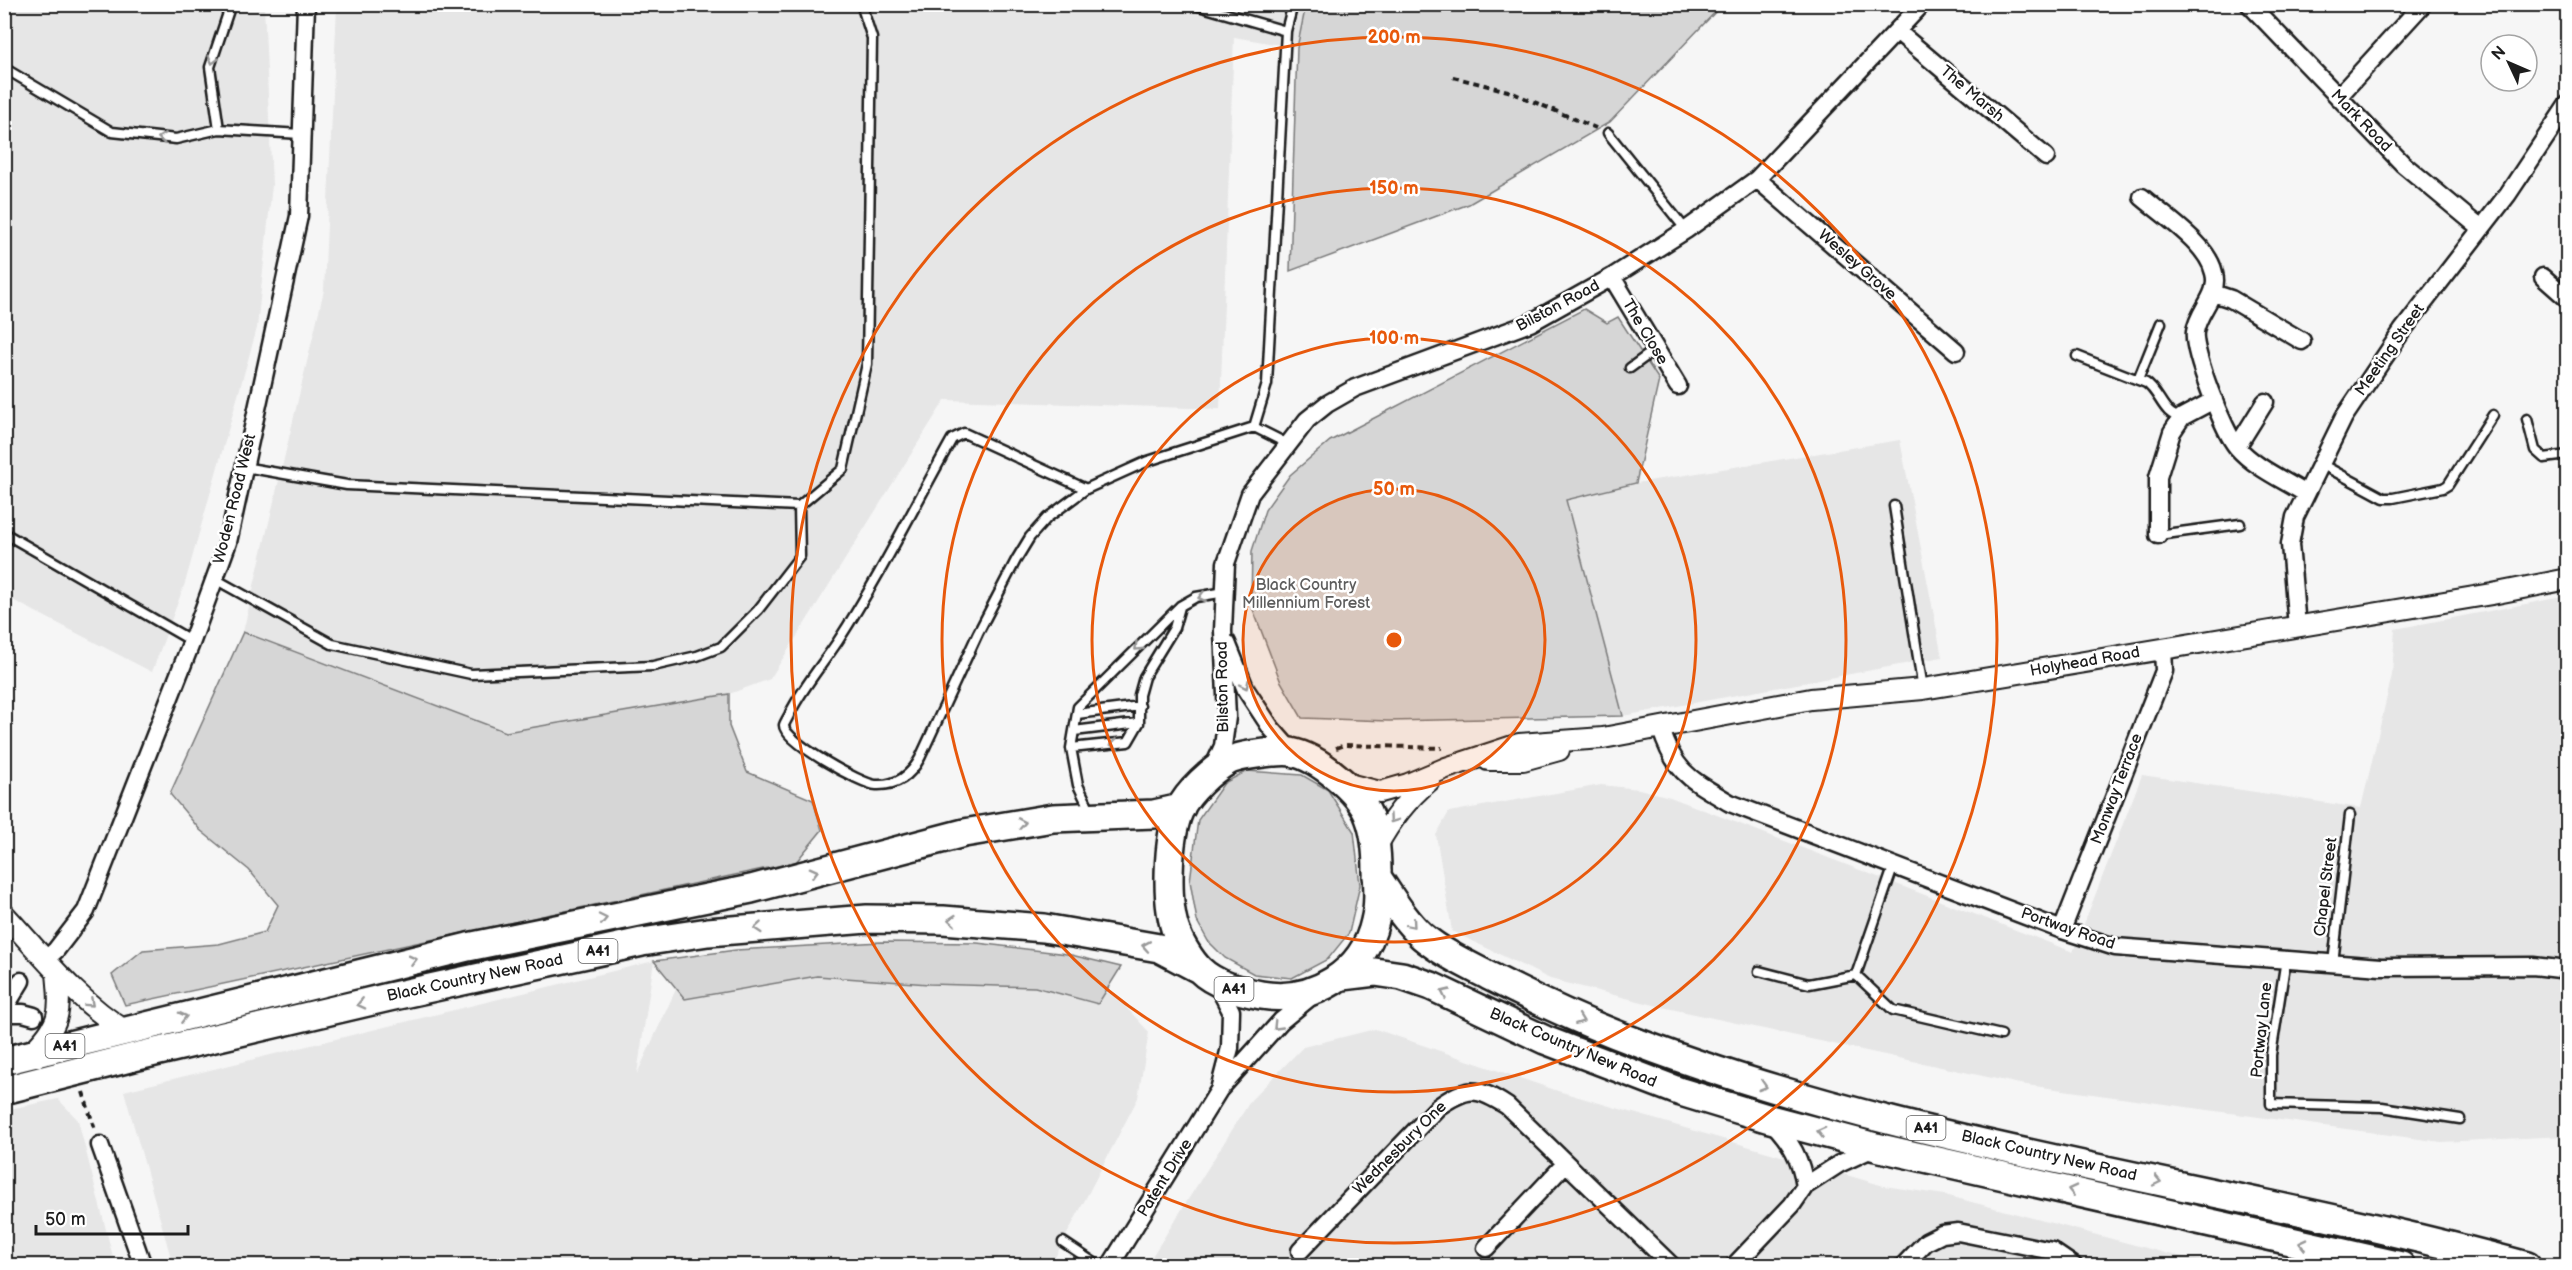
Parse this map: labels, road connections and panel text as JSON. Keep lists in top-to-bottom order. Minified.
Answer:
{"streets":{"highway":["A41","Black Country New Road"],"street":["The Marsh","Mark Road","Wesley Grove","Bilston Road","The Close","Meeting Street","Woden Road West","Holyhead Road","Monway Terrace","Portway Road","Wednesbury One","Patent Drive"],"lane":["Chapel Street","Portway Lane"]},"crossings":[["The Marsh","Bilston Road"],["Mark Road","Meeting Street"],["Wesley Grove","Bilston Road"],["Bilston Road","The Close"],["Bilston Road","A41"],["Meeting Street","Holyhead Road"],["Holyhead Road","Monway Terrace"],["Holyhead Road","Portway Road"],["Monway Terrace","Portway Road"],["Chapel Street","Portway Road"],["Portway Road","Portway Lane"],["A41","Black Country New Road"],["A41","Patent Drive"],["Black Country New Road","Patent Drive"]],"parks":["Black Country Millennium Forest"],"scale_bar":"50 m","north":"top left","rings":["200 m","150 m","100 m","50 m"]}
